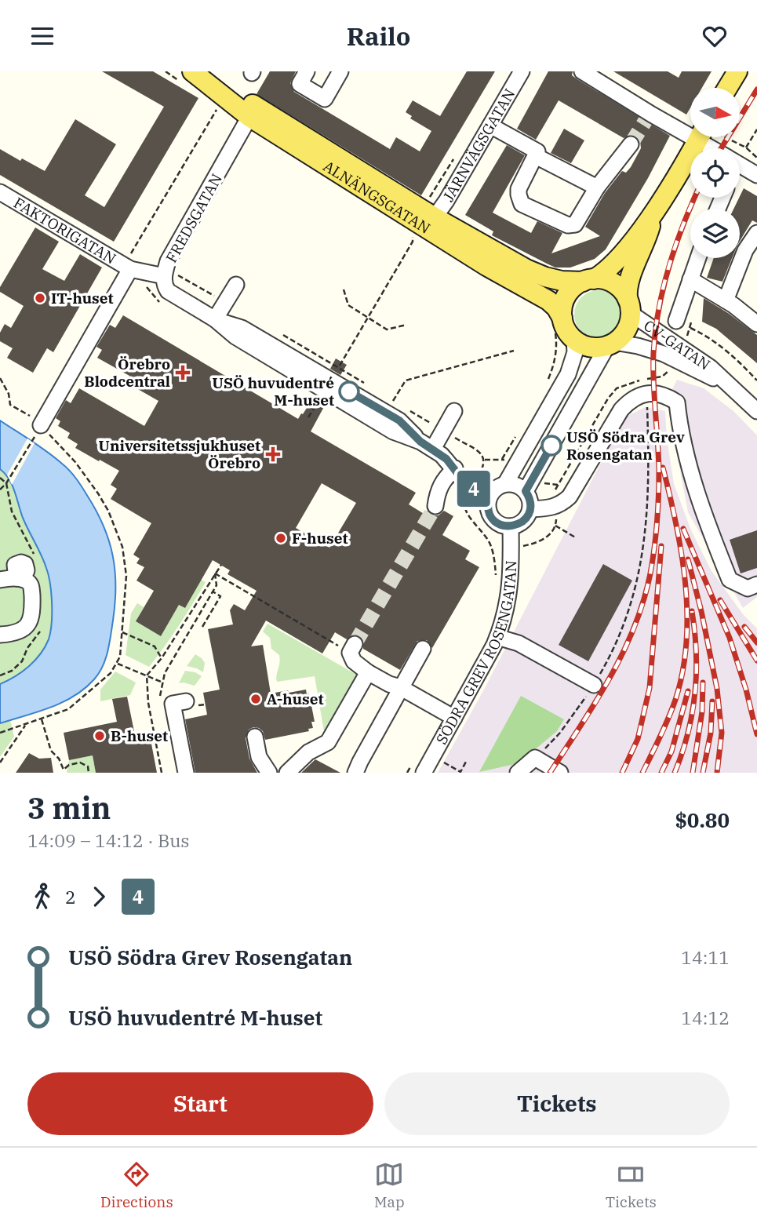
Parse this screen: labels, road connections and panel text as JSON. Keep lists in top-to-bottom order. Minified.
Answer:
{"streets":{"main road":["ALNÄNGSGATAN"],"street":["JÄRNVÄGSGATAN","FREDSGATAN","FAKTORIGATAN","CV-GATAN","SÖDRA GREV ROSENGATAN"]},"crossings":[["JÄRNVÄGSGATAN","ALNÄNGSGATAN"],["ALNÄNGSGATAN","FREDSGATAN"],["ALNÄNGSGATAN","CV-GATAN"],["FREDSGATAN","FAKTORIGATAN"]],"places":{"other":["IT-huset","USÖ huvudentré M-huset","USÖ Södra Grev Rosengatan","F-huset","A-huset","B-huset"],"health":["Örebro Blodcentral","Universitetssjukhuset Örebro"]},"lines":["bus line 4"],"north":"right","page":{"header":"Railo","on_map":"4","heading":["3 min","14:09 – 14:12 · Bus","$0.80"],"legs":["2","4"],"list":[{"name":"USÖ Södra Grev Rosengatan","value":"14:11"},{"name":"USÖ huvudentré M-huset","value":"14:12"}],"buttons":["Start","Tickets"],"tabs":["Directions","Map","Tickets"]}}
